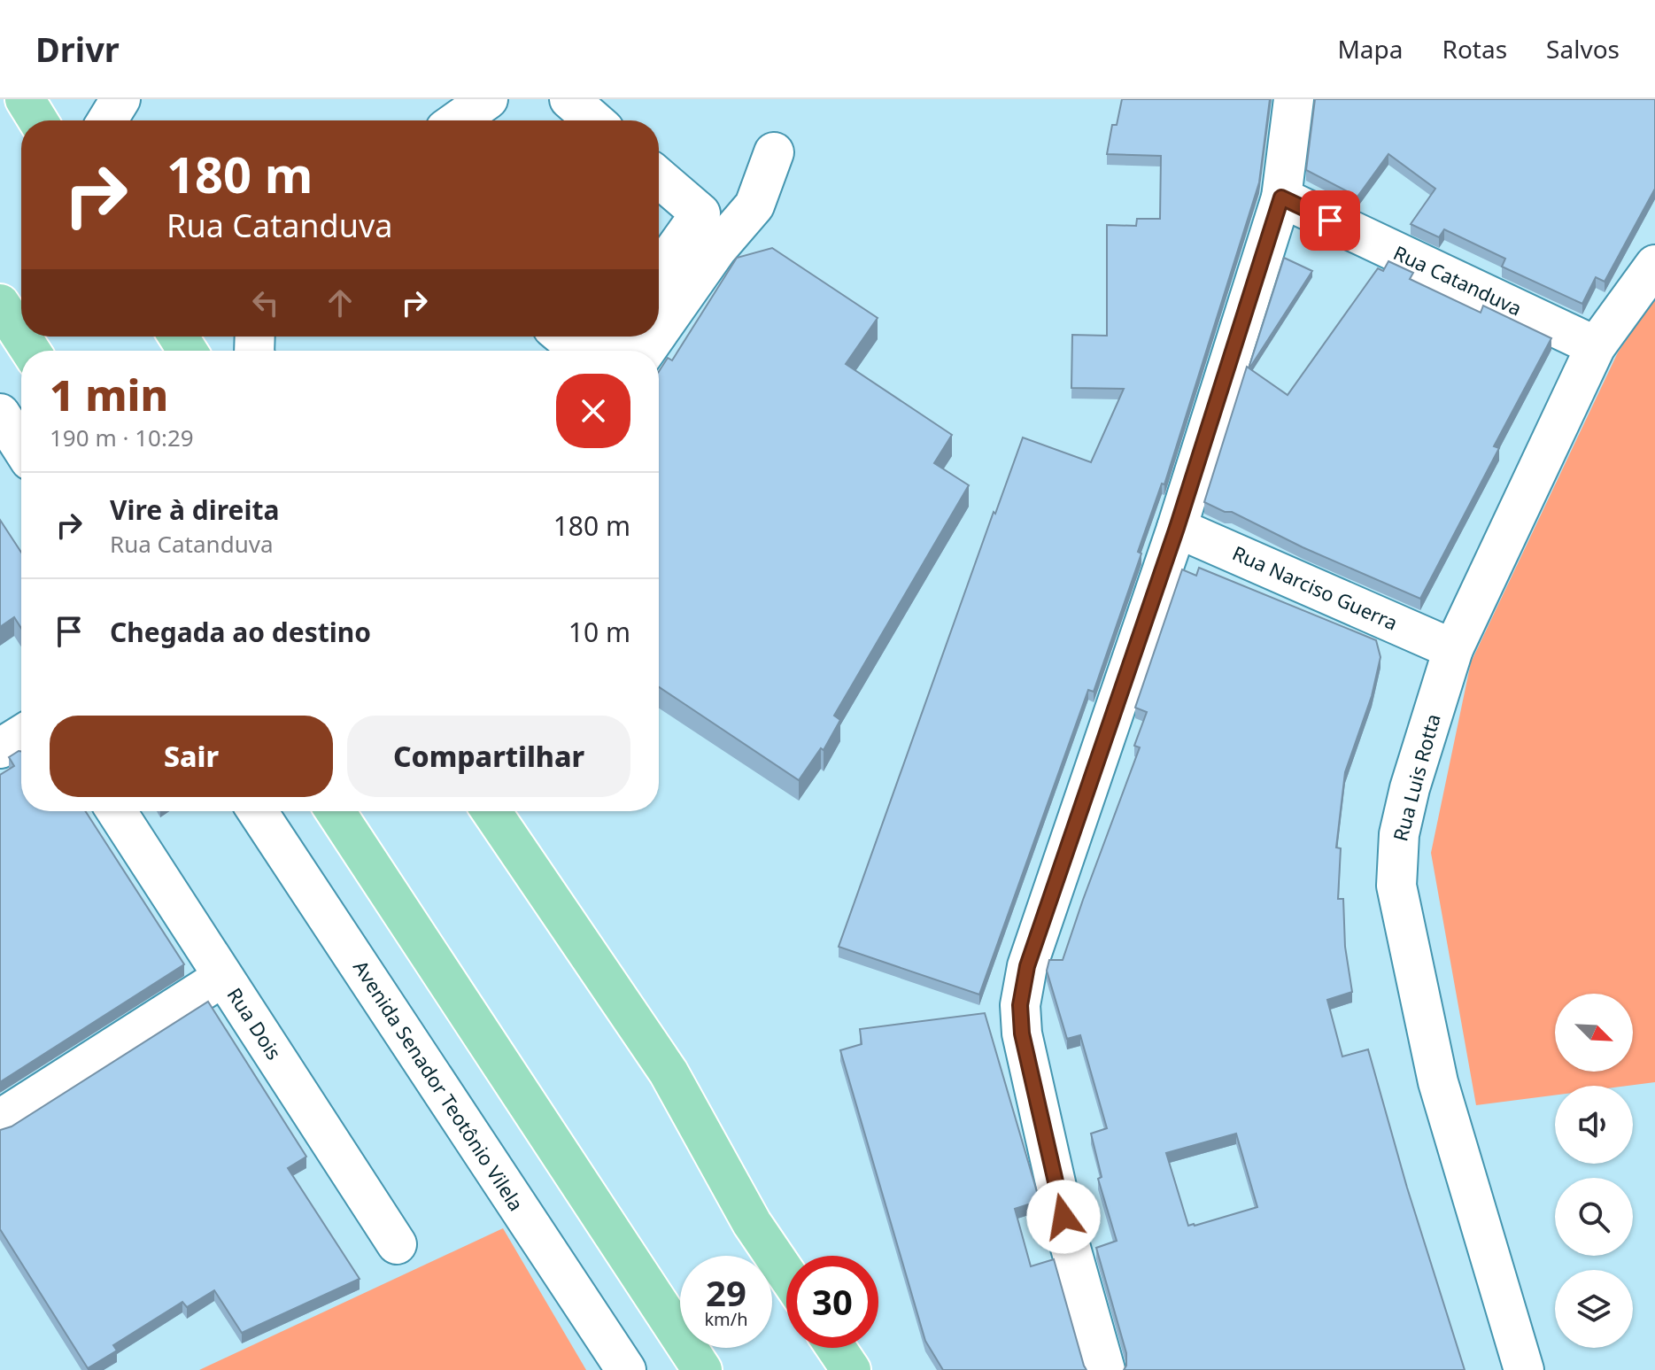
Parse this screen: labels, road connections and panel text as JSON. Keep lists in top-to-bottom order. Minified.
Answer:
{"streets":{"street":["Rua Catanduva","Rua Narciso Guerra","Rua Luis Rotta","Rua Dois","Avenida Senador Teotônio Vilela"]},"crossings":[["Rua Catanduva","Rua Luis Rotta"],["Rua Narciso Guerra","Rua Luis Rotta"]],"north":"bottom right","page":{"header":"Drivr","nav":["Mapa","Rotas","Salvos"],"turn":["180 m","Rua Catanduva"],"heading":["1 min","190 m · 10:29"],"list":[{"name":"Vire à direita","note":"Rua Catanduva","value":"180 m"},{"name":"Chegada ao destino","value":"10 m"}],"buttons":["Sair","Compartilhar"],"speed":"29 km/h","limit":"30"}}
